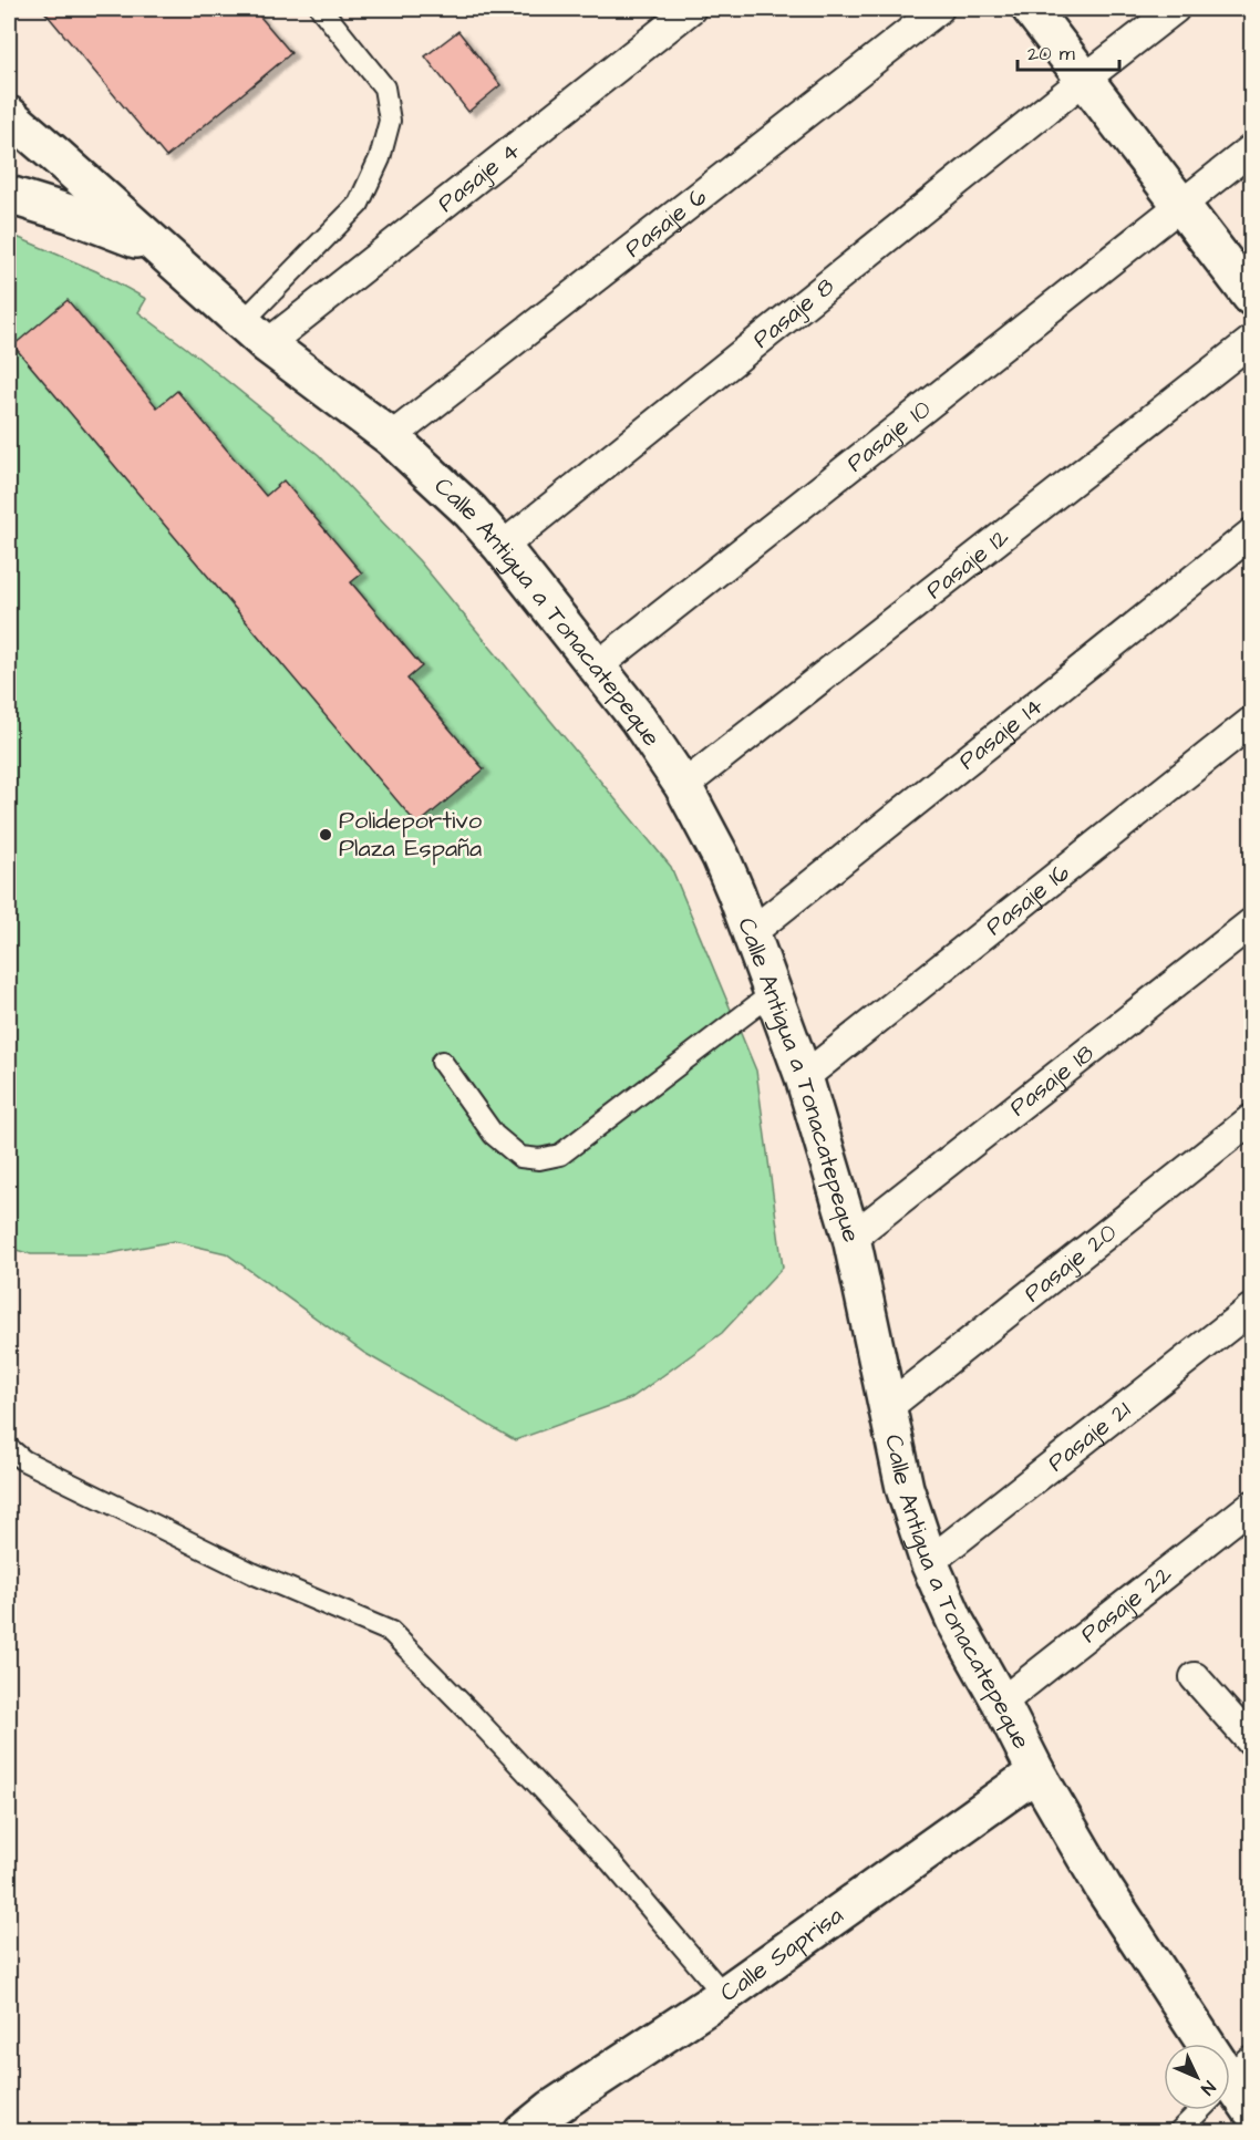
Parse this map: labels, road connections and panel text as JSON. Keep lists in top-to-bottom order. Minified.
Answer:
{"streets":{"street":["Pasaje 4","Pasaje 6","Pasaje 8","Pasaje 10","Pasaje 12","Calle Antigua a Tonacatepeque","Pasaje 14","Pasaje 16","Pasaje 18","Pasaje 20","Pasaje 21","Pasaje 22","Calle Saprisa"]},"crossings":[["Pasaje 4","Calle Antigua a Tonacatepeque"],["Pasaje 6","Calle Antigua a Tonacatepeque"],["Pasaje 8","Calle Antigua a Tonacatepeque"],["Pasaje 10","Calle Antigua a Tonacatepeque"],["Pasaje 12","Calle Antigua a Tonacatepeque"],["Calle Antigua a Tonacatepeque","Pasaje 14"],["Calle Antigua a Tonacatepeque","Pasaje 16"],["Calle Antigua a Tonacatepeque","Pasaje 18"],["Calle Antigua a Tonacatepeque","Pasaje 20"],["Calle Antigua a Tonacatepeque","Pasaje 21"],["Calle Antigua a Tonacatepeque","Pasaje 22"],["Calle Antigua a Tonacatepeque","Calle Saprisa"]],"places":["Polideportivo Plaza España"],"scale_bar":"20 m","north":"bottom right"}
